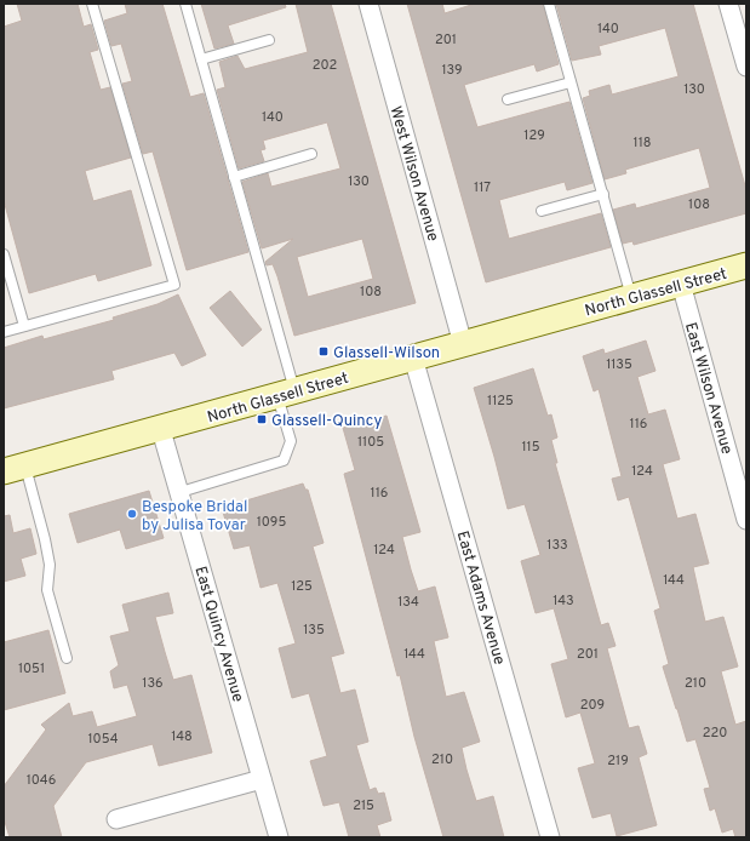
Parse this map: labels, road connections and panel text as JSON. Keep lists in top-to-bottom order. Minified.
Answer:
{"streets":{"main road":["North Glassell Street"],"street":["West Wilson Avenue","East Wilson Avenue","East Adams Avenue","East Quincy Avenue"]},"crossings":[["West Wilson Avenue","North Glassell Street"],["North Glassell Street","East Wilson Avenue"],["North Glassell Street","East Adams Avenue"],["North Glassell Street","East Quincy Avenue"]],"places":{"transit":["Glassell-Wilson","Glassell-Quincy"],"other":["Bespoke Bridal by Julisa Tovar"]},"house_numbers":["140","201","202","139","130","140","129","118","130","117","108","108","1135","1125","116","1105","115","124","116","1095","133","124","144","125","143","134","135","144","201","1051","136","210","209","220","148","1054","210","219","1046","215"]}
